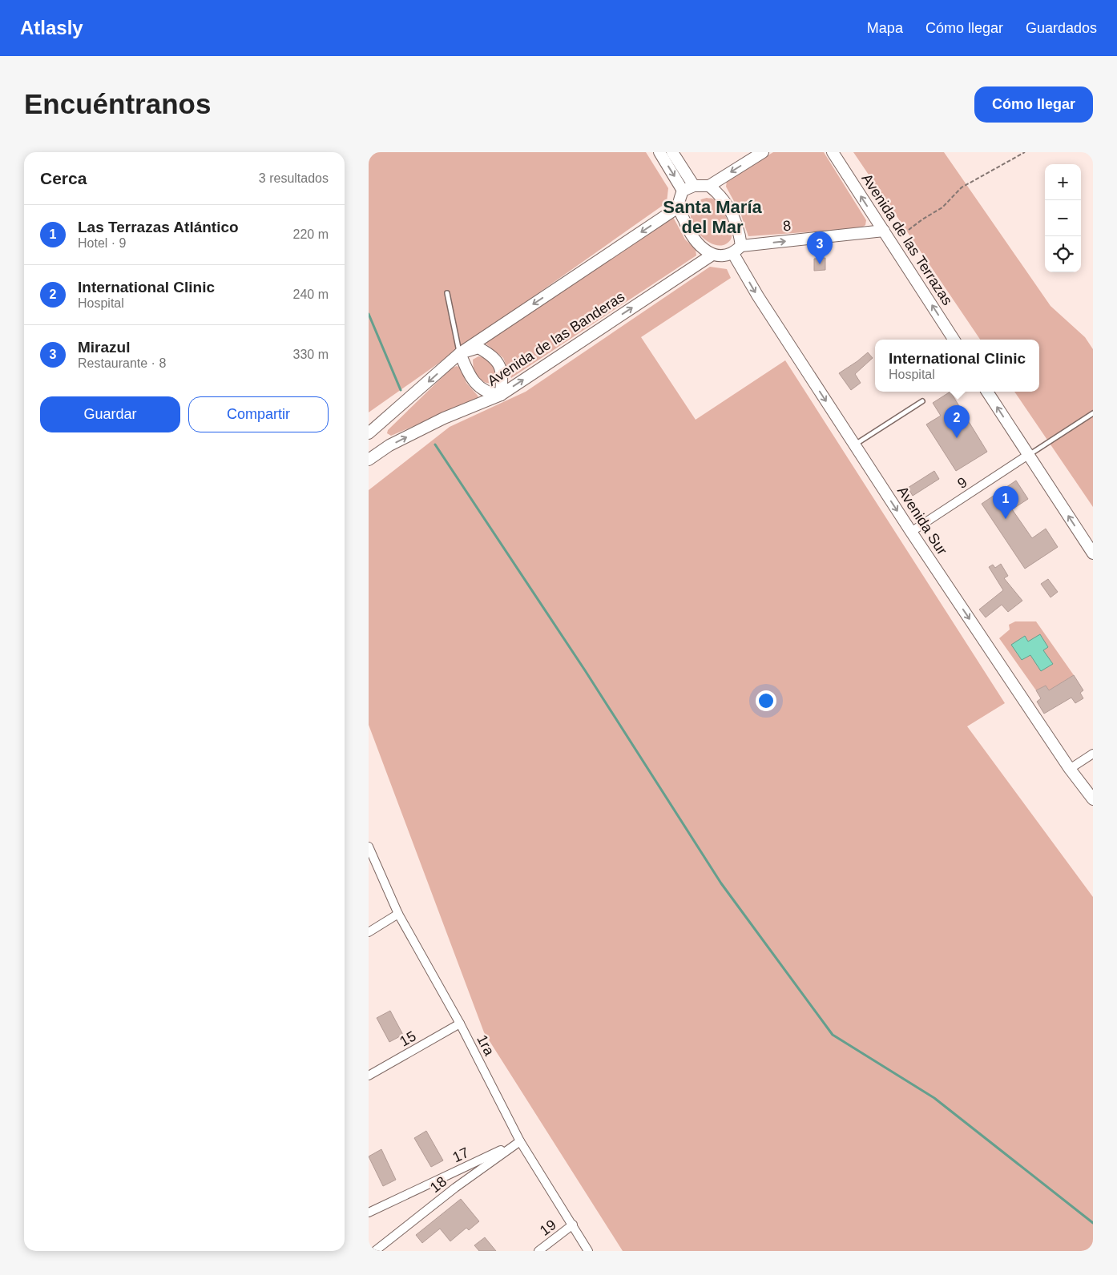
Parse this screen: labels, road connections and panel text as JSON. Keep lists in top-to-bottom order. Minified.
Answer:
{"streets":{"street":["8","Avenida de las Terrazas","Avenida de las Banderas","9","Avenida Sur","15","1ra","17","18","19"]},"crossings":[["8","Avenida de las Terrazas"],["8","Avenida de las Banderas"],["8","Avenida Sur"],["Avenida de las Banderas","Avenida Sur"],["9","Avenida Sur"],["15","1ra"],["1ra","17"],["1ra","18"],["1ra","19"],["17","18"]],"one_way":["8","Avenida de las Terrazas","Avenida Sur"],"districts":["Santa María del Mar"],"page":{"header":"Atlasly","nav":["Mapa","Cómo llegar","Guardados"],"buttons":["Cómo llegar",["Guardar","Compartir"]],"title":"Encuéntranos","heading":["Cerca","3 resultados"],"map_buttons":["+","−"],"list":[{"mark":"1","name":"Las Terrazas Atlántico","note":"Hotel · 9","value":"220 m"},{"mark":"2","name":"International Clinic","note":"Hospital","value":"240 m"},{"mark":"3","name":"Mirazul","note":"Restaurante · 8","value":"330 m"}],"pins":["3","2","1"],"popup":["International Clinic","Hospital"]}}
